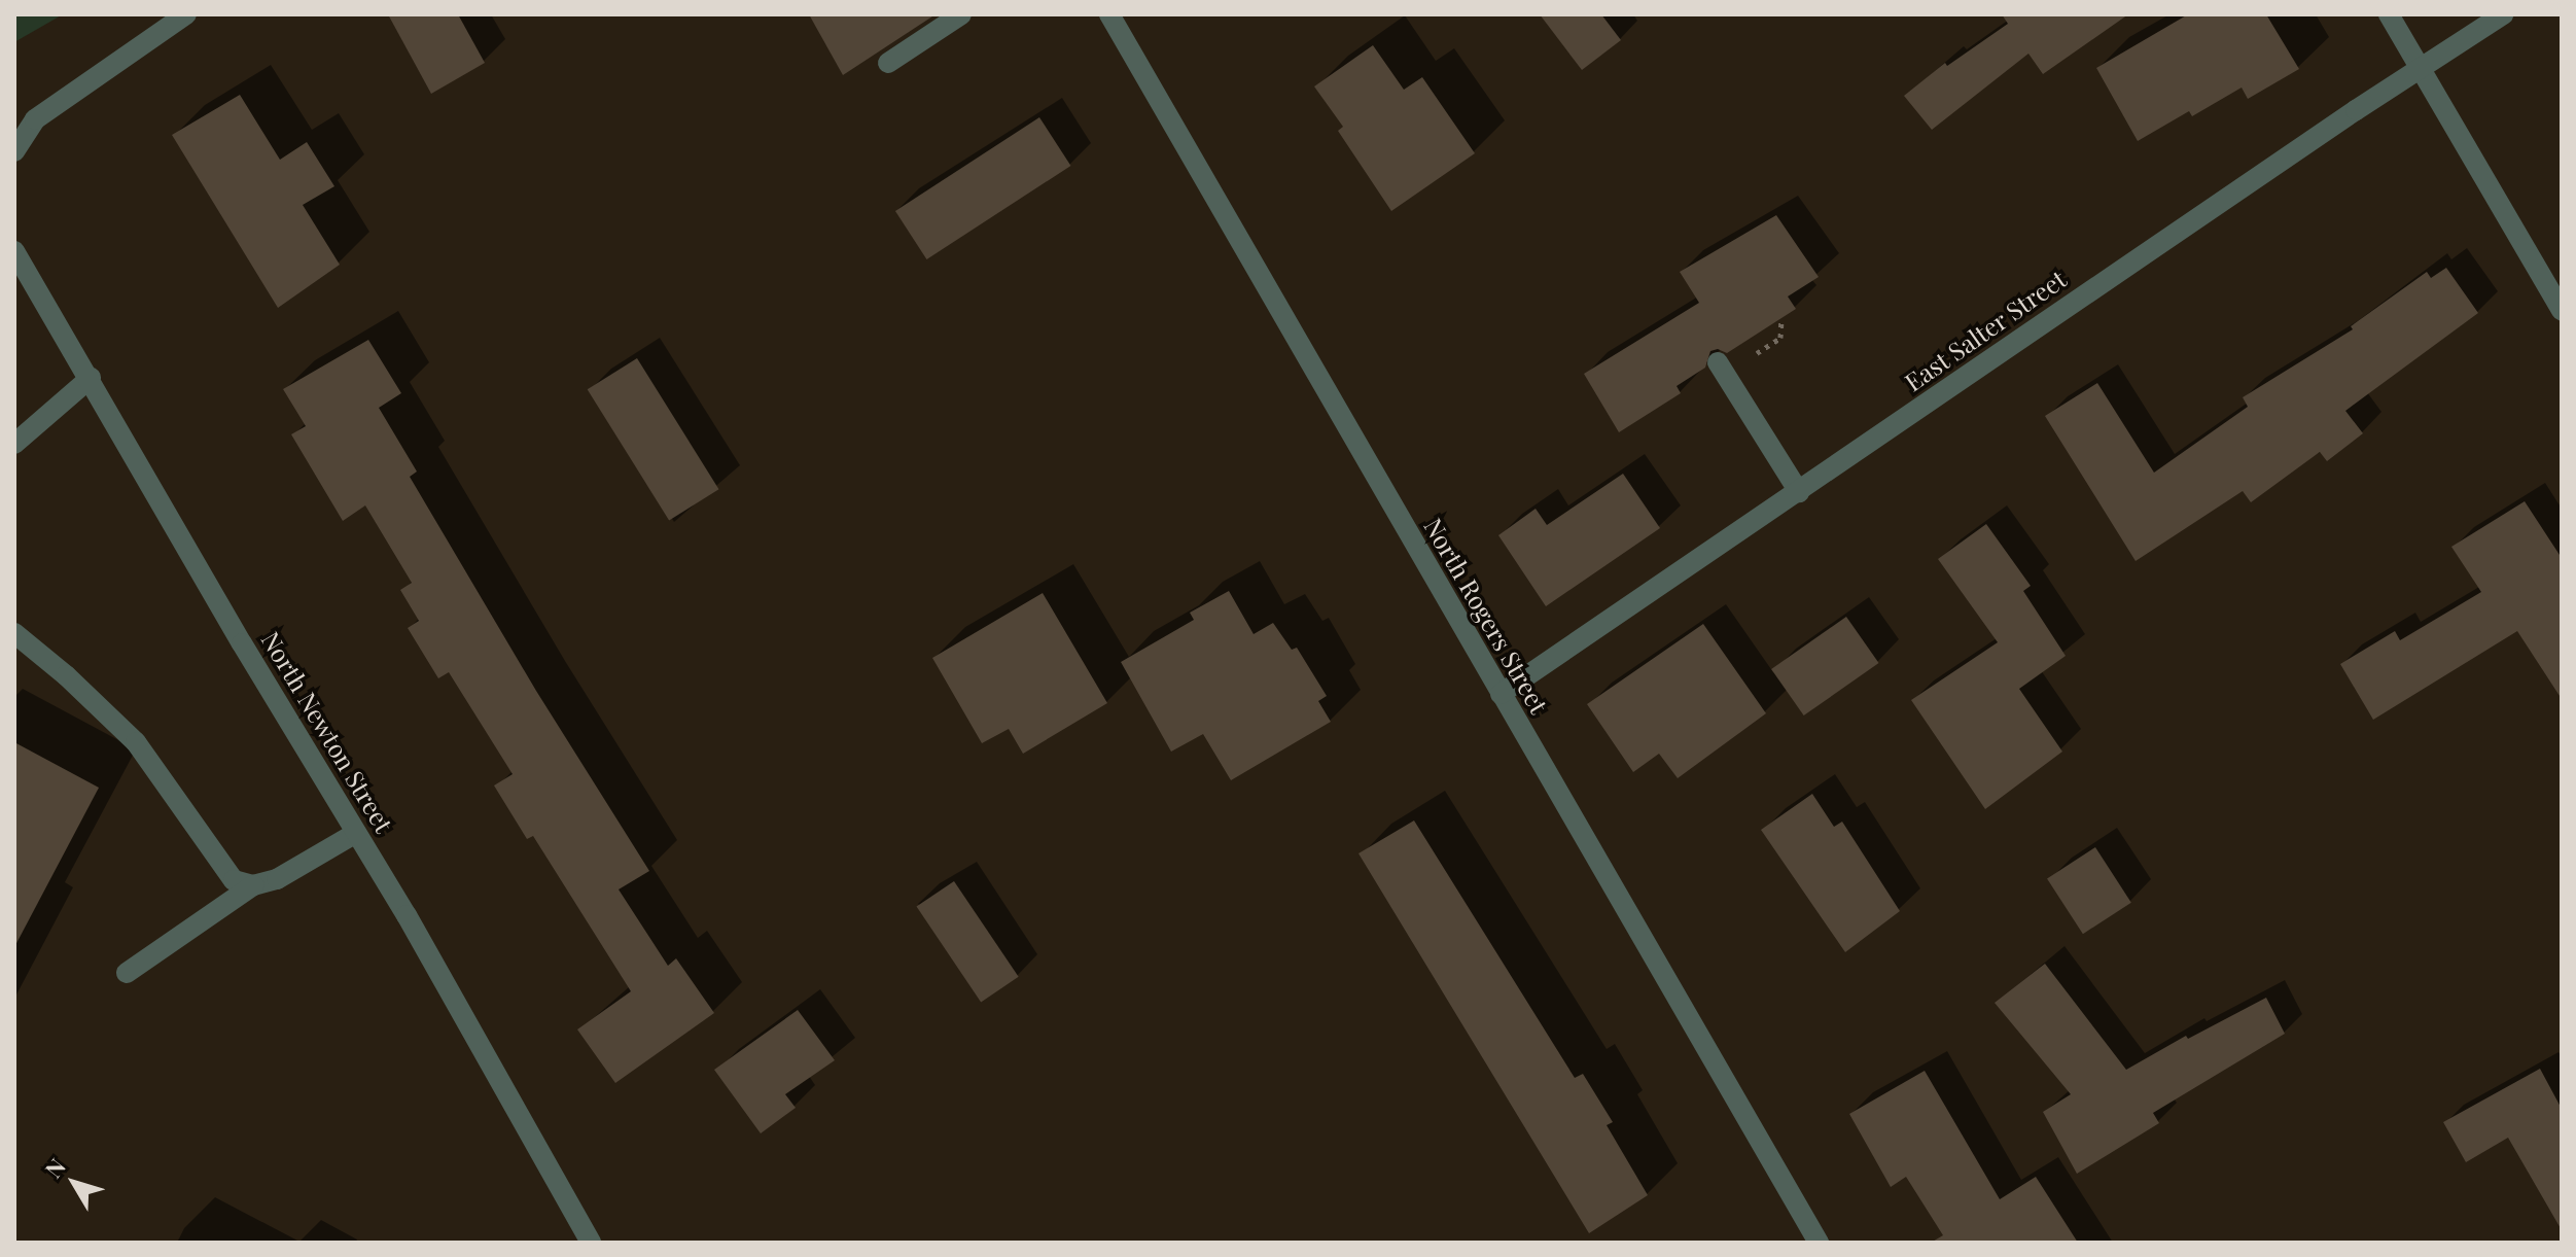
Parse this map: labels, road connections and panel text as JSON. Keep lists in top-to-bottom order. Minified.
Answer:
{"streets":{"street":["East Salter Street","North Rogers Street","North Newton Street"]},"crossings":[["East Salter Street","North Rogers Street"]],"north":"top left"}
